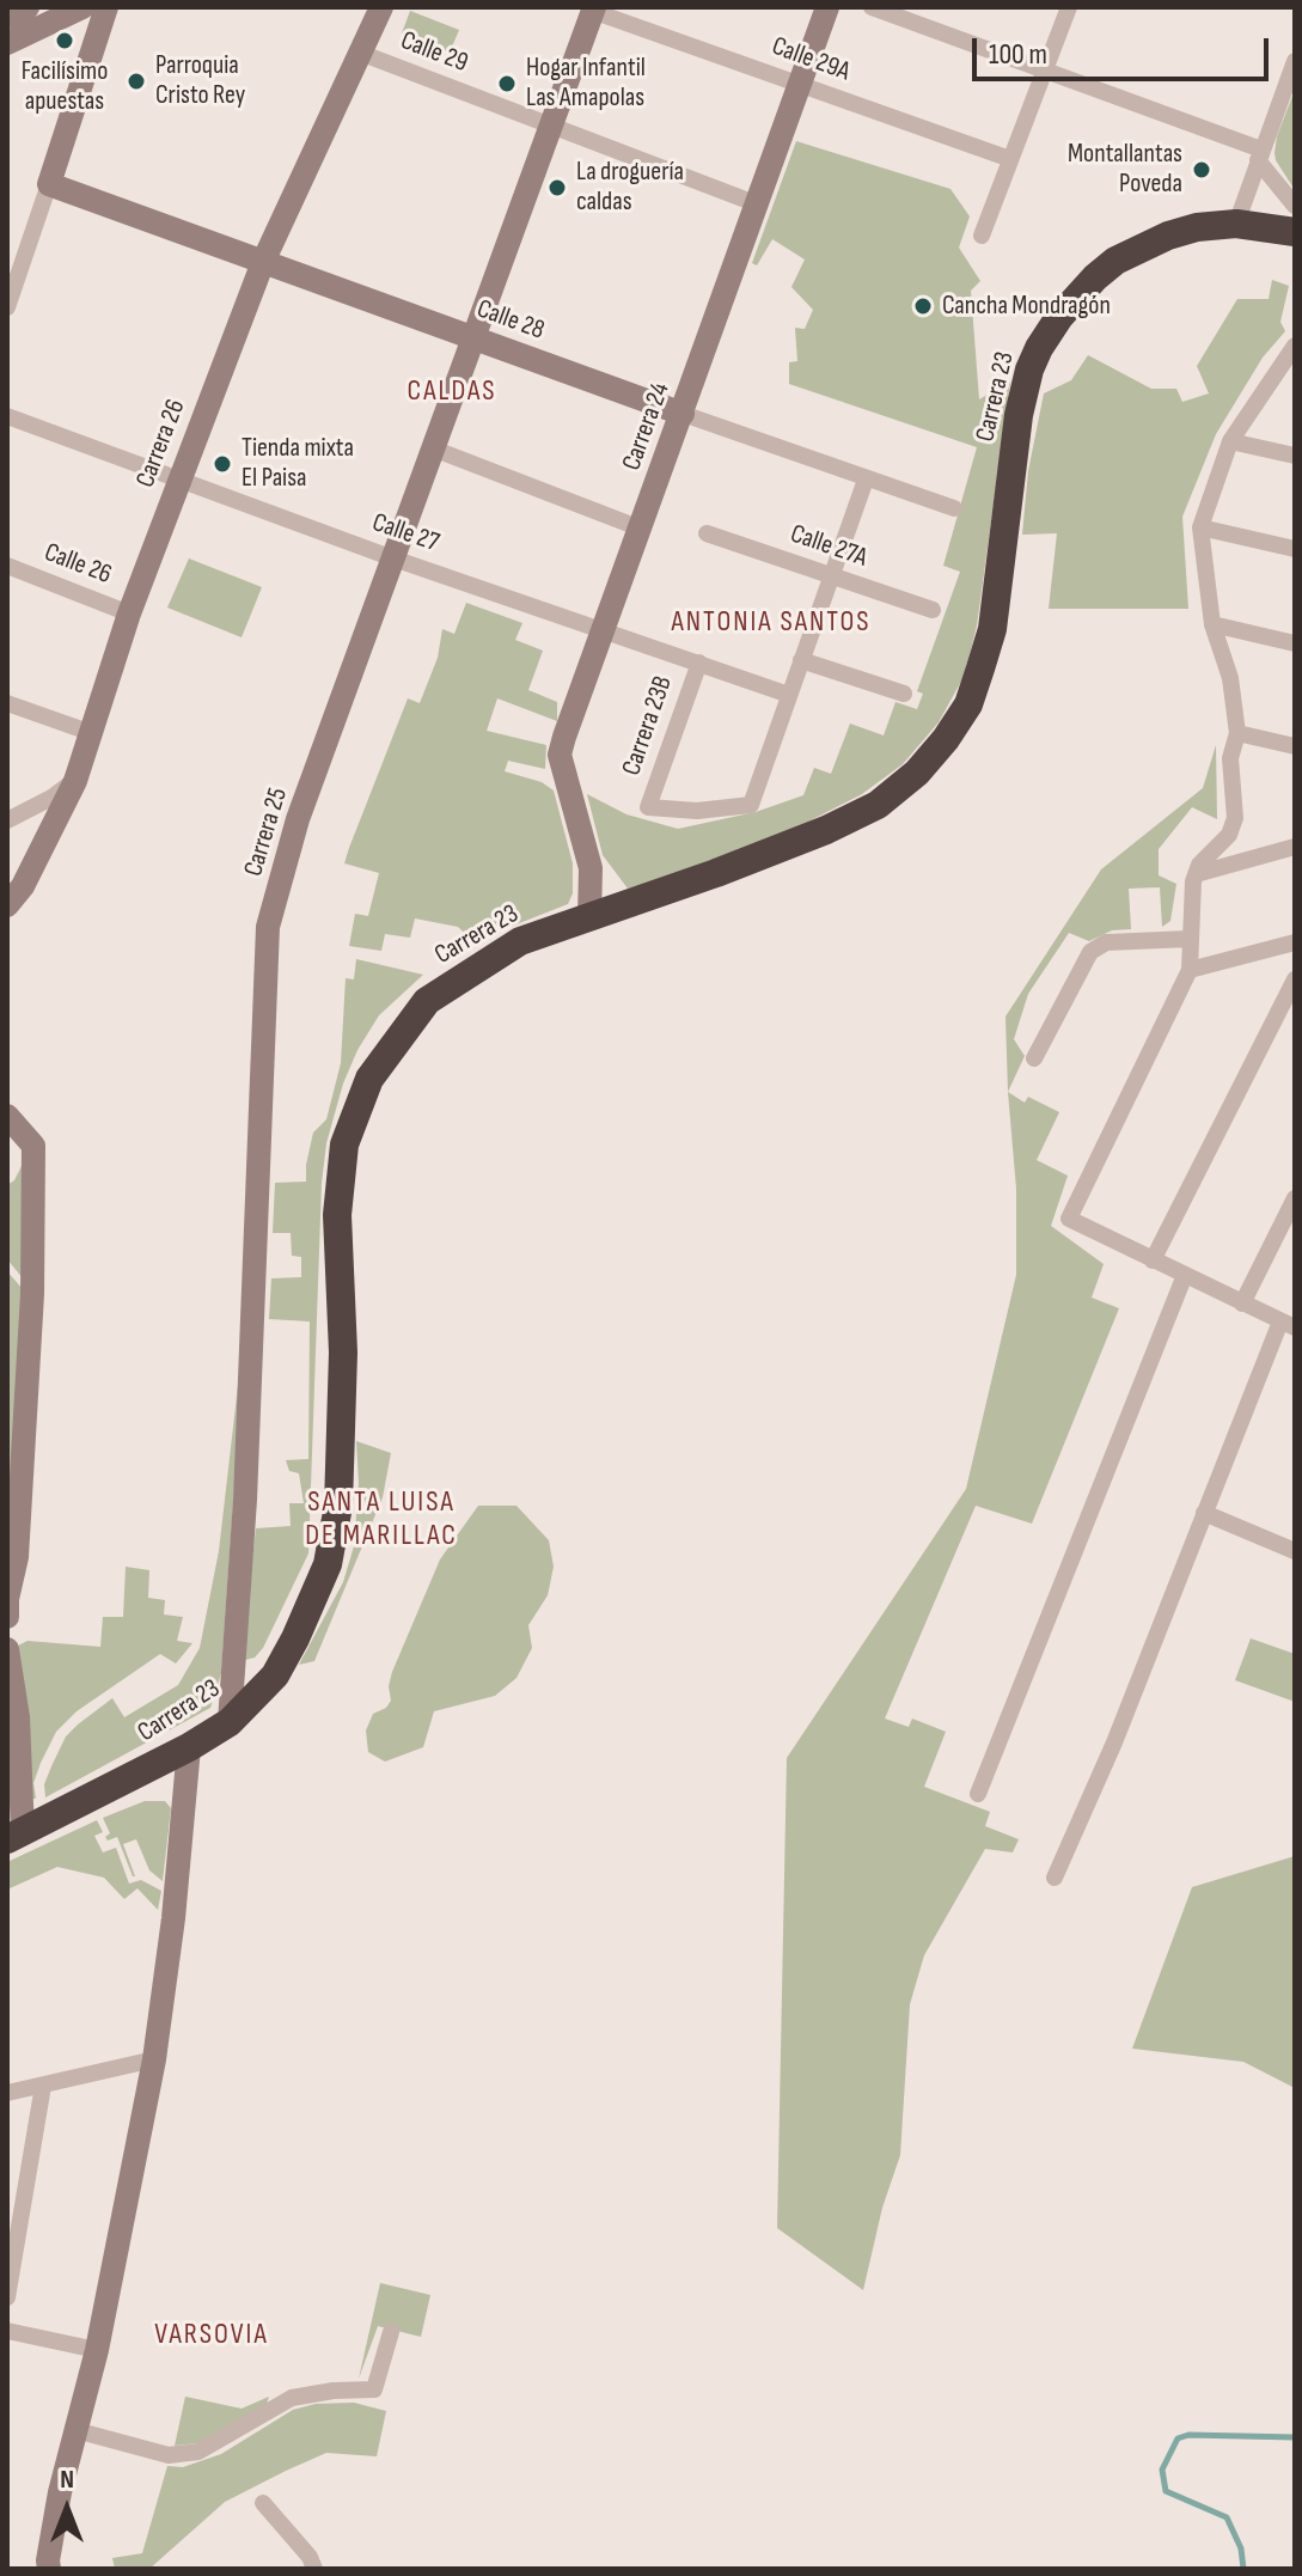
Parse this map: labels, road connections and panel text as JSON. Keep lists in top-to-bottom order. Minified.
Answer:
{"streets":{"highway":["Carrera 23"],"street":["Calle 29","Calle 29A","Calle 28","Carrera 24","Carrera 26","Calle 27","Calle 27A","Calle 26","Carrera 23B","Carrera 25"]},"crossings":[["Calle 29","Carrera 24"],["Calle 29","Carrera 26"],["Calle 29","Carrera 25"],["Calle 29A","Carrera 24"],["Calle 29A","Carrera 25"],["Calle 28","Carrera 24"],["Calle 28","Carrera 26"],["Calle 28","Carrera 25"],["Carrera 23","Carrera 24"],["Carrera 23","Carrera 25"],["Carrera 24","Calle 27"],["Carrera 26","Calle 27"],["Carrera 26","Calle 26"],["Calle 27","Carrera 23B"],["Calle 27","Carrera 25"]],"districts":["CALDAS","ANTONIA SANTOS","SANTA LUISA DE MARILLAC","VARSOVIA"],"places":["Facilísimo apuestas","Parroquia Cristo Rey","Hogar Infantil Las Amapolas","Montallantas Poveda","La droguería caldas","Cancha Mondragón","Tienda mixta El Paisa"],"scale_bar":"100 m","north":"top"}
